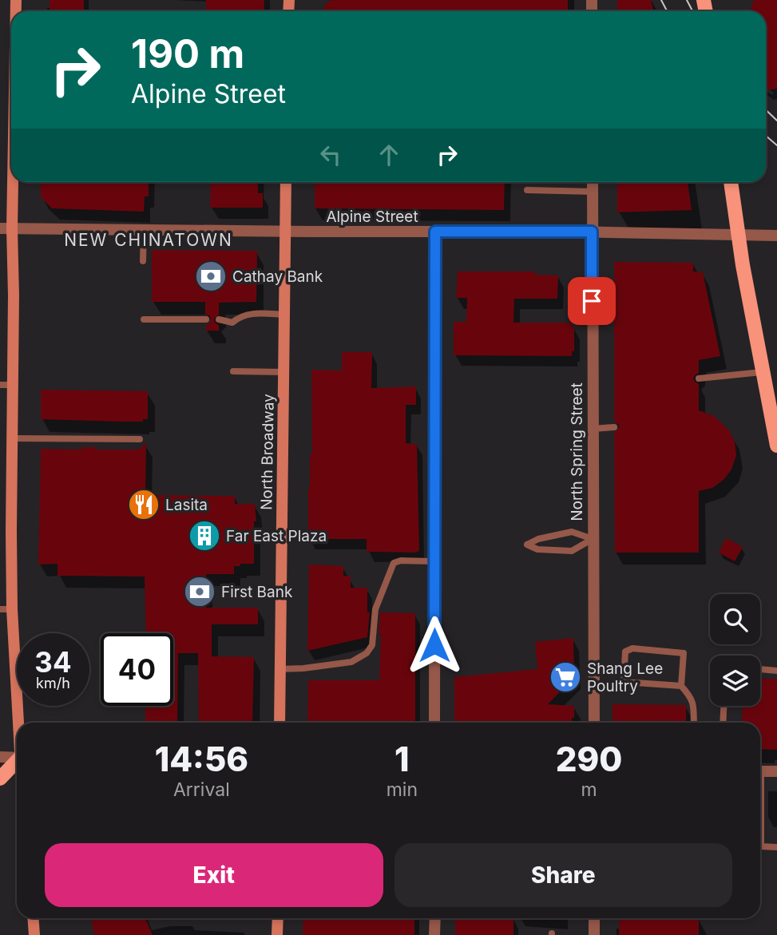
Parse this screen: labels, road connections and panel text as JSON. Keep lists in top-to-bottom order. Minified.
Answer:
{"streets":{"main road":["North Broadway"],"street":["Alpine Street","North Spring Street"]},"crossings":[["Alpine Street","North Broadway"],["Alpine Street","North Spring Street"]],"districts":["NEW CHINATOWN"],"places":{"bank":["Cathay Bank","First Bank"],"restaurant":["Lasita"],"building":["Far East Plaza"],"supermarket":["Shang Lee Poultry"]},"page":{"turn":["190 m","Alpine Street"],"speed":"34 km/h","limit":"40","eta":["14:56","Arrival","1","min","290","m"],"buttons":["Exit","Share"]}}
